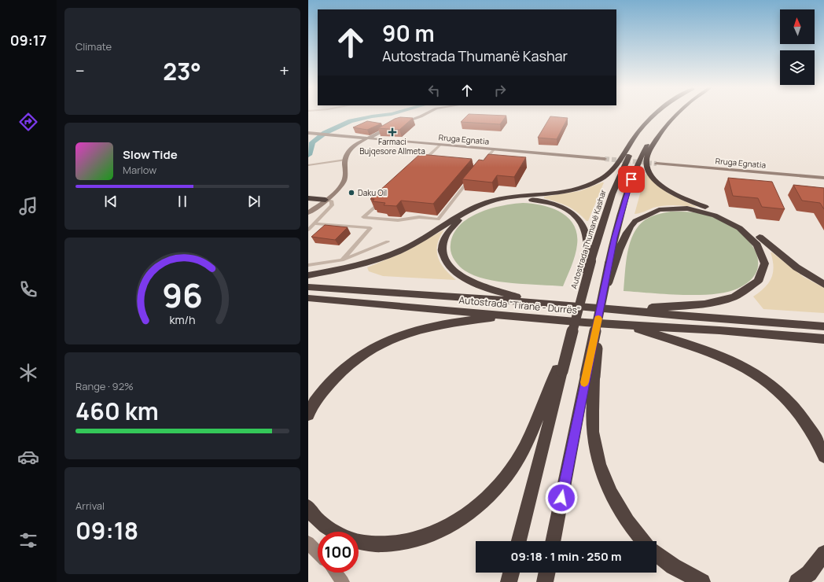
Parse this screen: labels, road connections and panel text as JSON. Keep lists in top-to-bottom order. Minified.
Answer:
{"streets":{"highway":["Autostrada Thumanë Kashar","Autostrada \"Tiranë - Durrës\""],"main road":["Rruga Egnatia"]},"places":{"health":["Farmaci Bujqesore Allmeta"],"other":["Daku Oil"]},"north":"top","page":{"tabs":"09:17","tile":["Climate",["Range · 92%","460 km"],["Arrival","09:18"]],"turn":["90 m","Autostrada Thumanë Kashar"],"heat":["−","23°","+"],"song":["Slow Tide","Marlow"],"limit":"100","trip":"09:18 · 1 min · 250 m","gauge":["96","km/h"]}}
